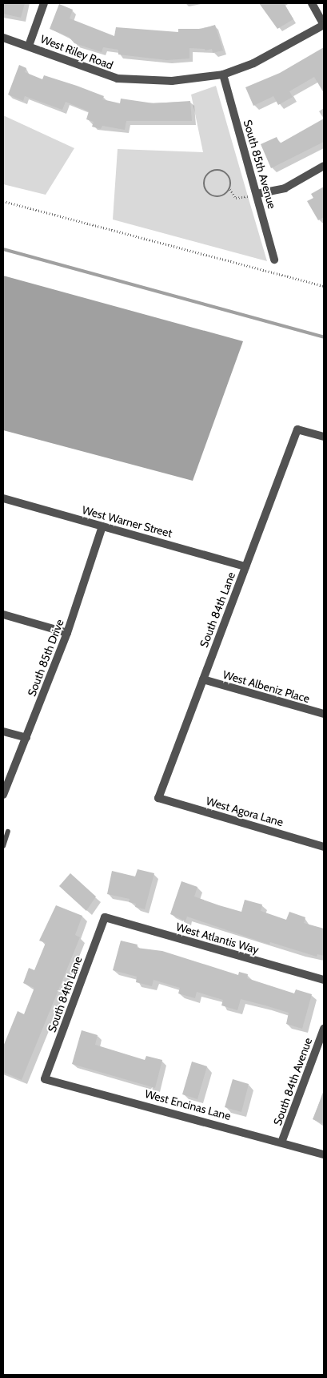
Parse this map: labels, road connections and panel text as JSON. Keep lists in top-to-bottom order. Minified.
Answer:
{"streets":{"street":["West Riley Road","South 85th Avenue","West Warner Street","South 84th Lane","South 85th Drive","West Albeniz Place","West Agora Lane","West Atlantis Way","South 84th Avenue","West Encinas Lane"]},"crossings":[["West Riley Road","South 85th Avenue"],["West Warner Street","South 84th Lane"],["West Warner Street","South 85th Drive"],["South 84th Lane","West Albeniz Place"],["South 84th Lane","West Agora Lane"],["South 84th Lane","West Atlantis Way"],["South 84th Lane","West Encinas Lane"],["South 84th Avenue","West Encinas Lane"]]}
